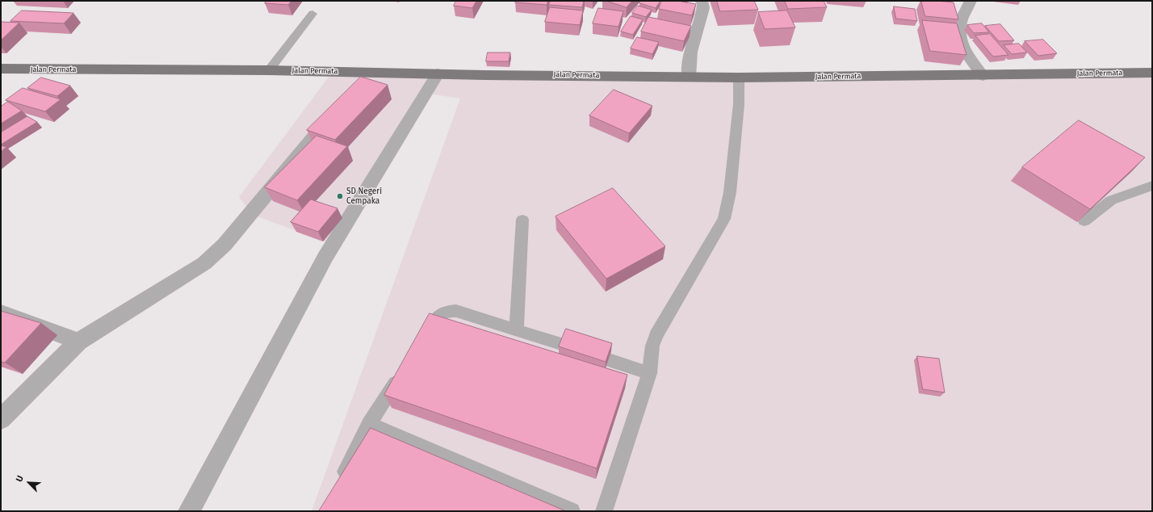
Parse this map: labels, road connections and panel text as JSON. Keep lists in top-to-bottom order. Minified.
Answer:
{"streets":{"main road":["Jalan Permata"]},"places":["SD Negeri Cempaka"],"north":"top left"}
